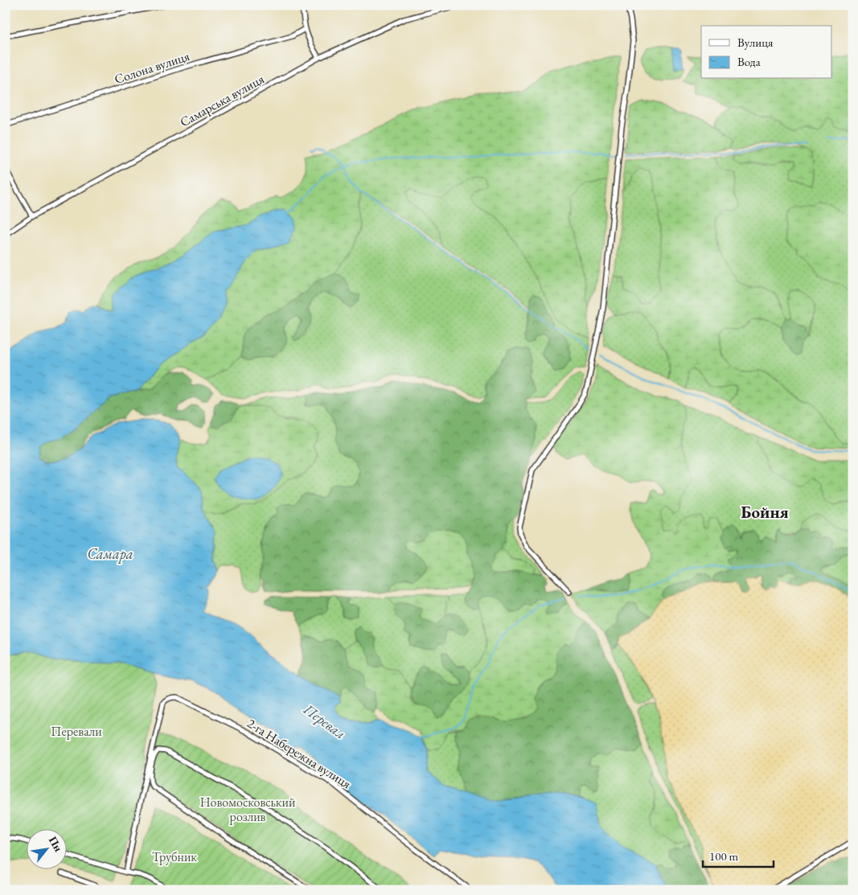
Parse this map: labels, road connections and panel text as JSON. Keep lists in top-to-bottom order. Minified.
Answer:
{"streets":{"street":["Солона вулиця","Самарська вулиця","2-га Набережна вулиця"]},"districts":["Бойня"],"water":["Самара","Перевал"],"parks":["Перевали","Новомосковський розлив","Трубник"],"legend":["Вулиця","Вода"],"scale_bar":"100 m","north":"top right"}
